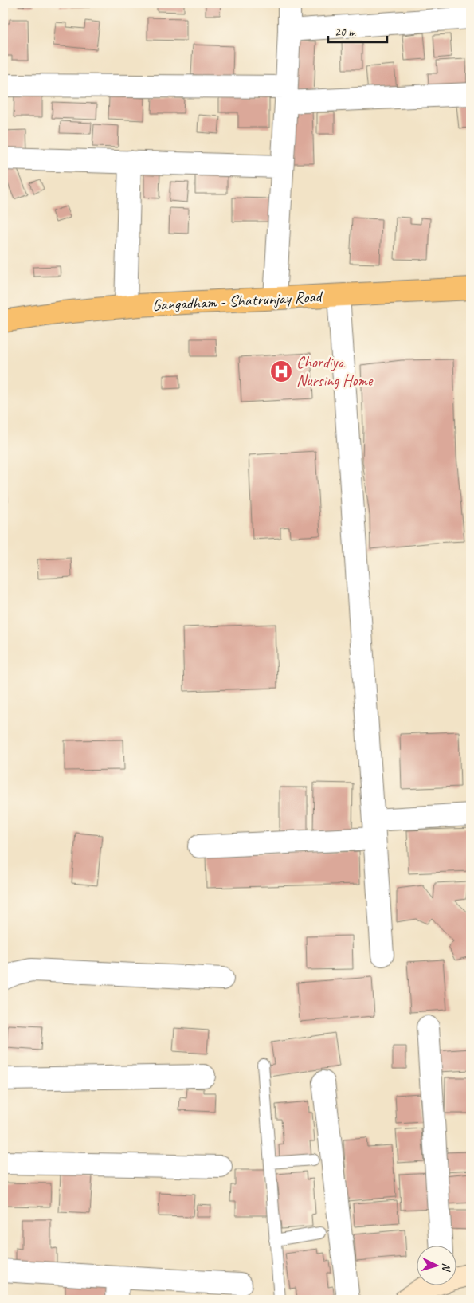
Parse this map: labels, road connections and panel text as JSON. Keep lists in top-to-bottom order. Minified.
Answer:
{"streets":{"main road":["Gangadham - Shatrunjay Road"]},"places":{"hospital":["Chordiya Nursing Home"]},"scale_bar":"20 m","north":"right"}
